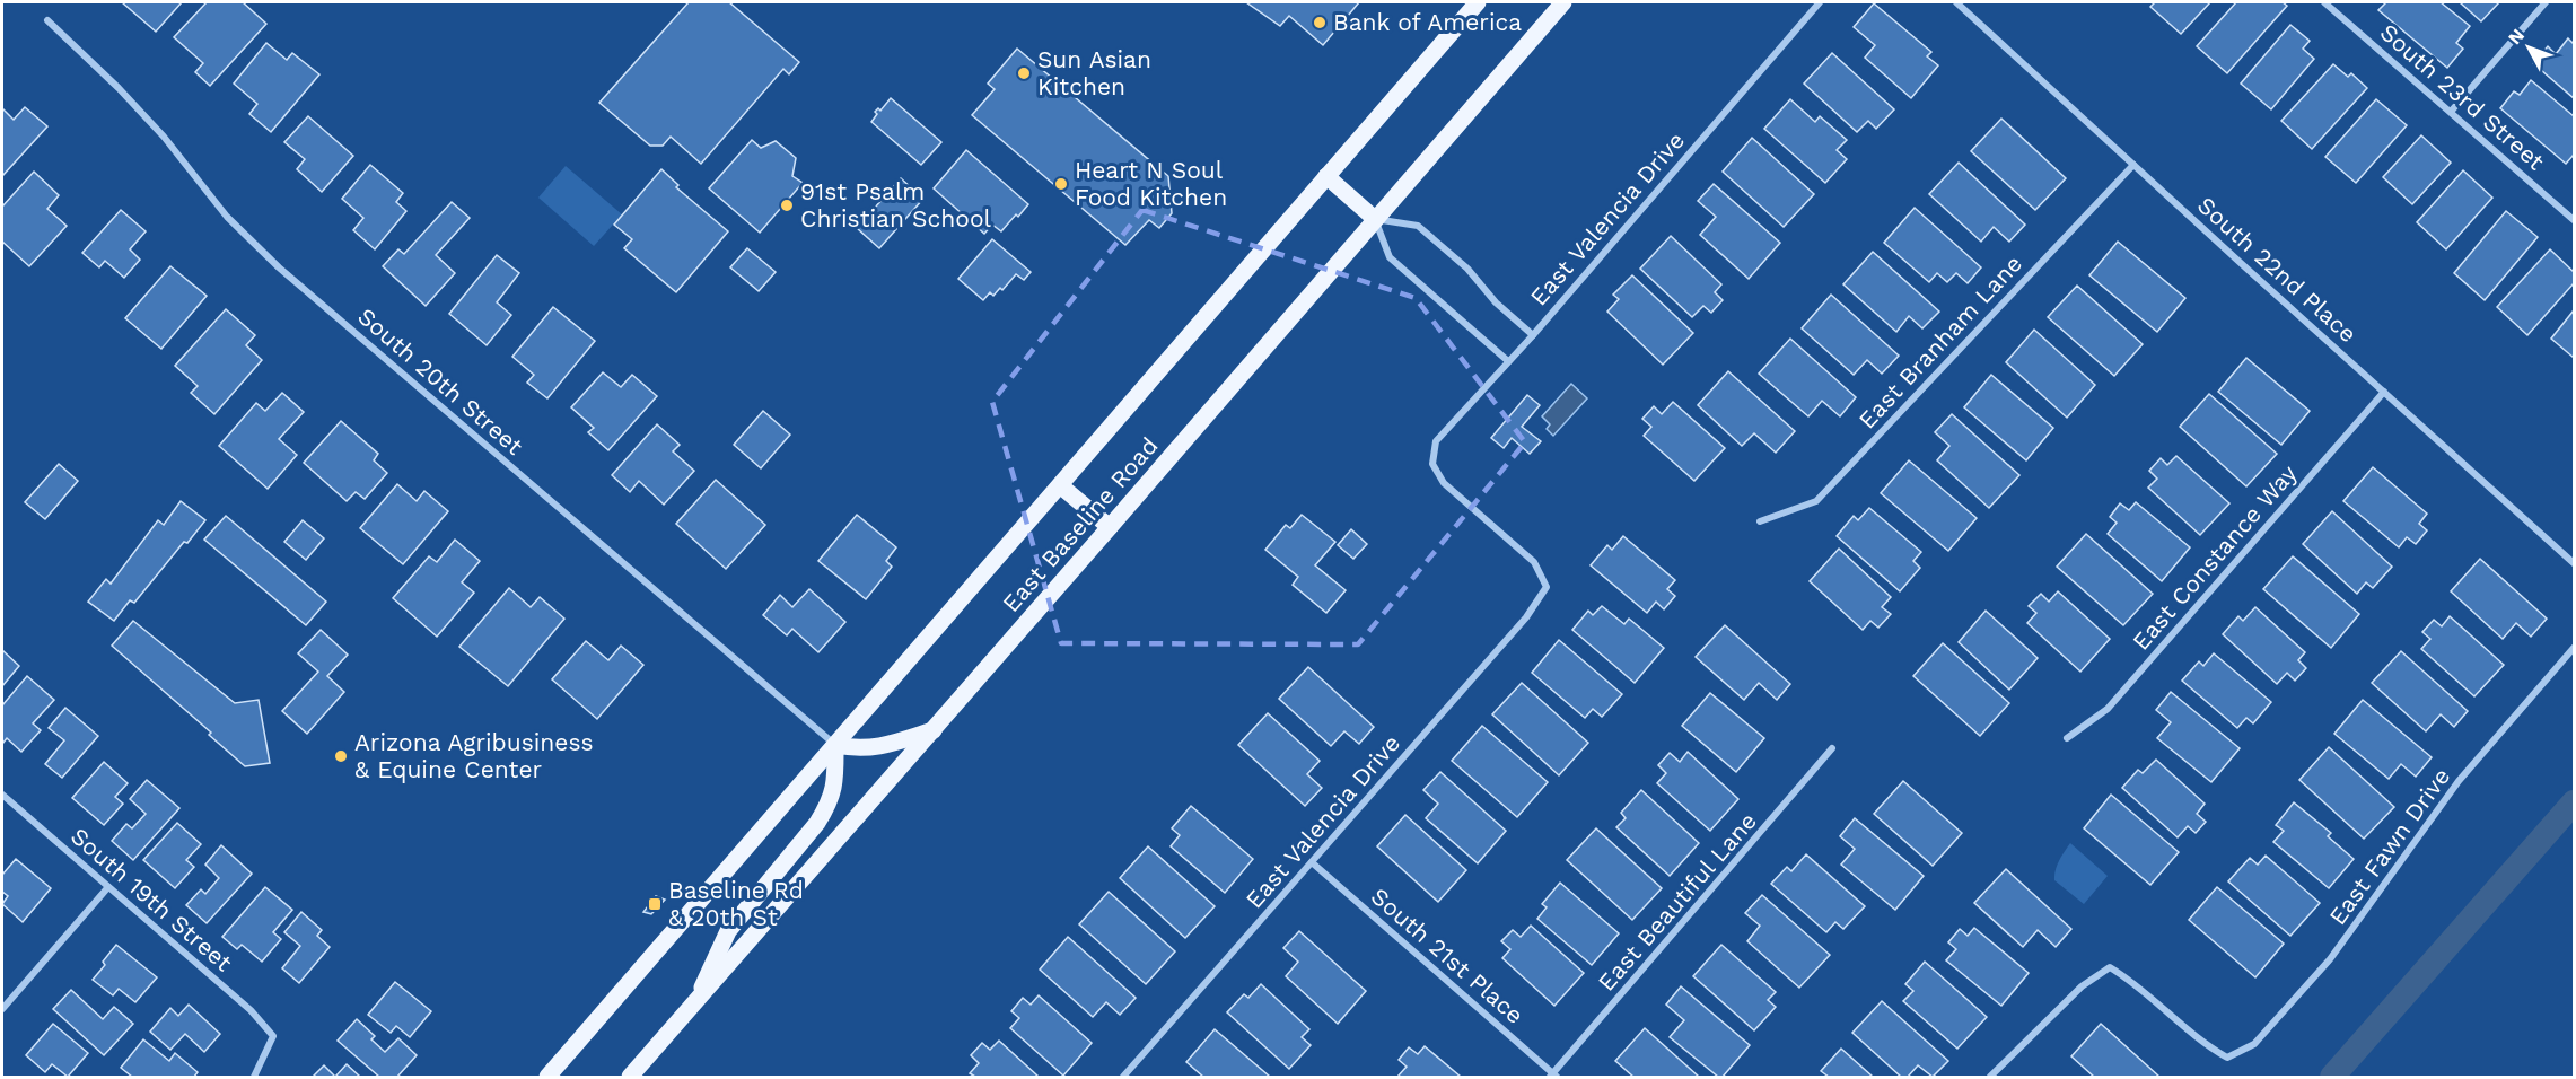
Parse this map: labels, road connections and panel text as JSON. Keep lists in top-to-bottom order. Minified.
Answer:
{"streets":{"main road":["East Baseline Road"],"street":["South 23rd Street","East Valencia Drive","South 22nd Place","East Branham Lane","South 20th Street","East Constance Way","East Fawn Drive","South 19th Street","East Beautiful Lane","South 21st Place"]},"crossings":[["East Valencia Drive","South 21st Place"],["South 22nd Place","East Branham Lane"],["South 22nd Place","East Constance Way"],["South 20th Street","East Baseline Road"],["East Beautiful Lane","South 21st Place"]],"places":{"other":["Bank of America","Sun Asian Kitchen","Heart N Soul Food Kitchen","91st Psalm Christian School","Arizona Agribusiness & Equine Center"],"transit":["Baseline Rd & 20th St"]},"north":"top left"}
